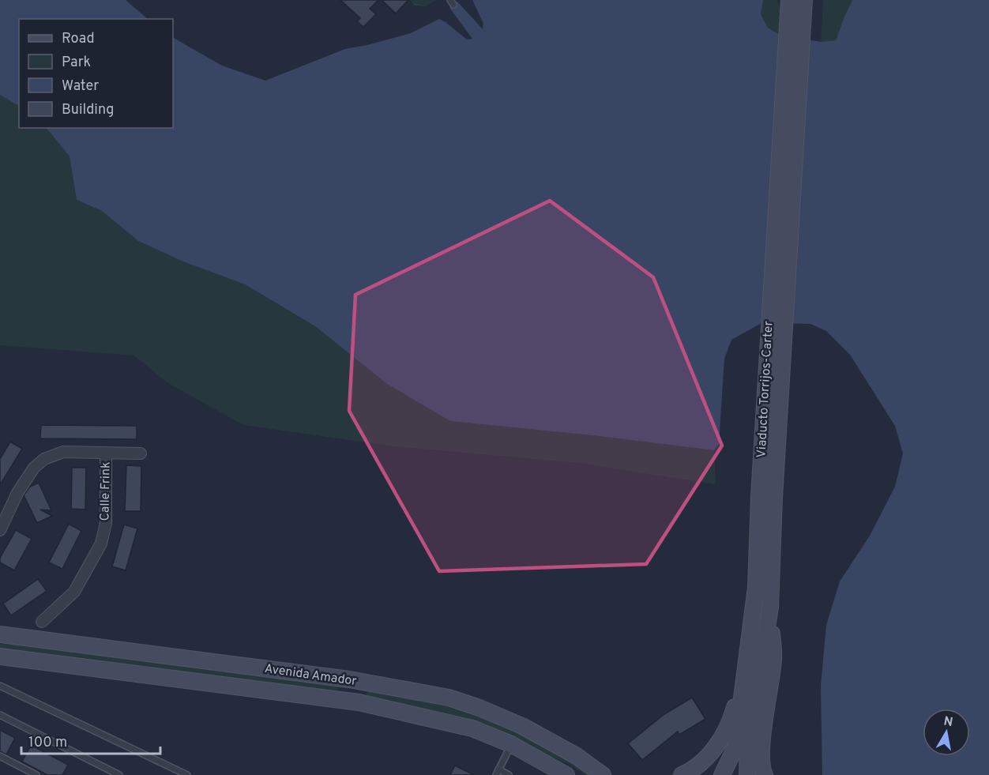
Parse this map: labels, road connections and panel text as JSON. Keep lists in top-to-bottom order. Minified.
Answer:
{"streets":{"main road":["Viaducto Torrijos-Carter","Avenida Amador"],"street":["Calle Frink"]},"legend":["Road","Park","Water","Building"],"scale_bar":"100 m","north":"top"}
